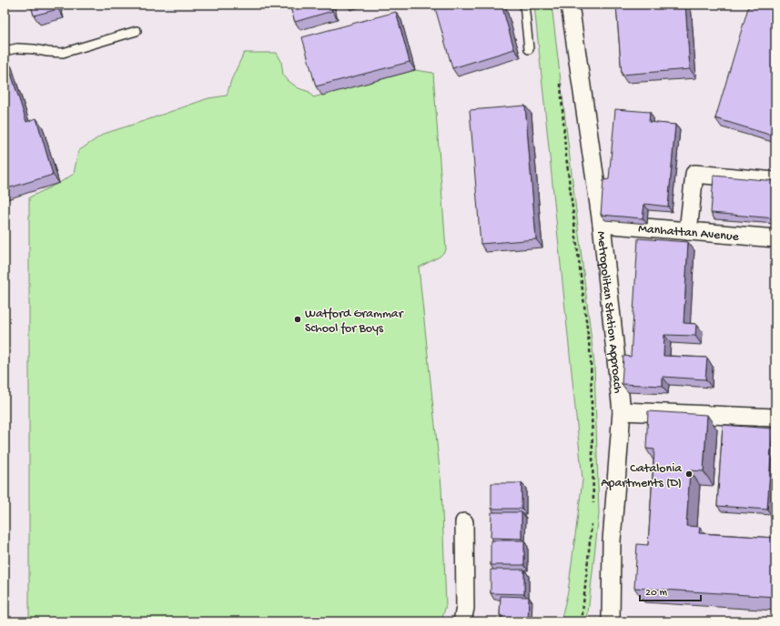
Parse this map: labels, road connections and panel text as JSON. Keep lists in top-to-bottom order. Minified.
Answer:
{"streets":{"street":["Manhattan Avenue","Metropolitan Station Approach"]},"crossings":[["Manhattan Avenue","Metropolitan Station Approach"]],"places":["Watford Grammar School for Boys","Catalonia Apartments (D)"],"scale_bar":"20 m"}
